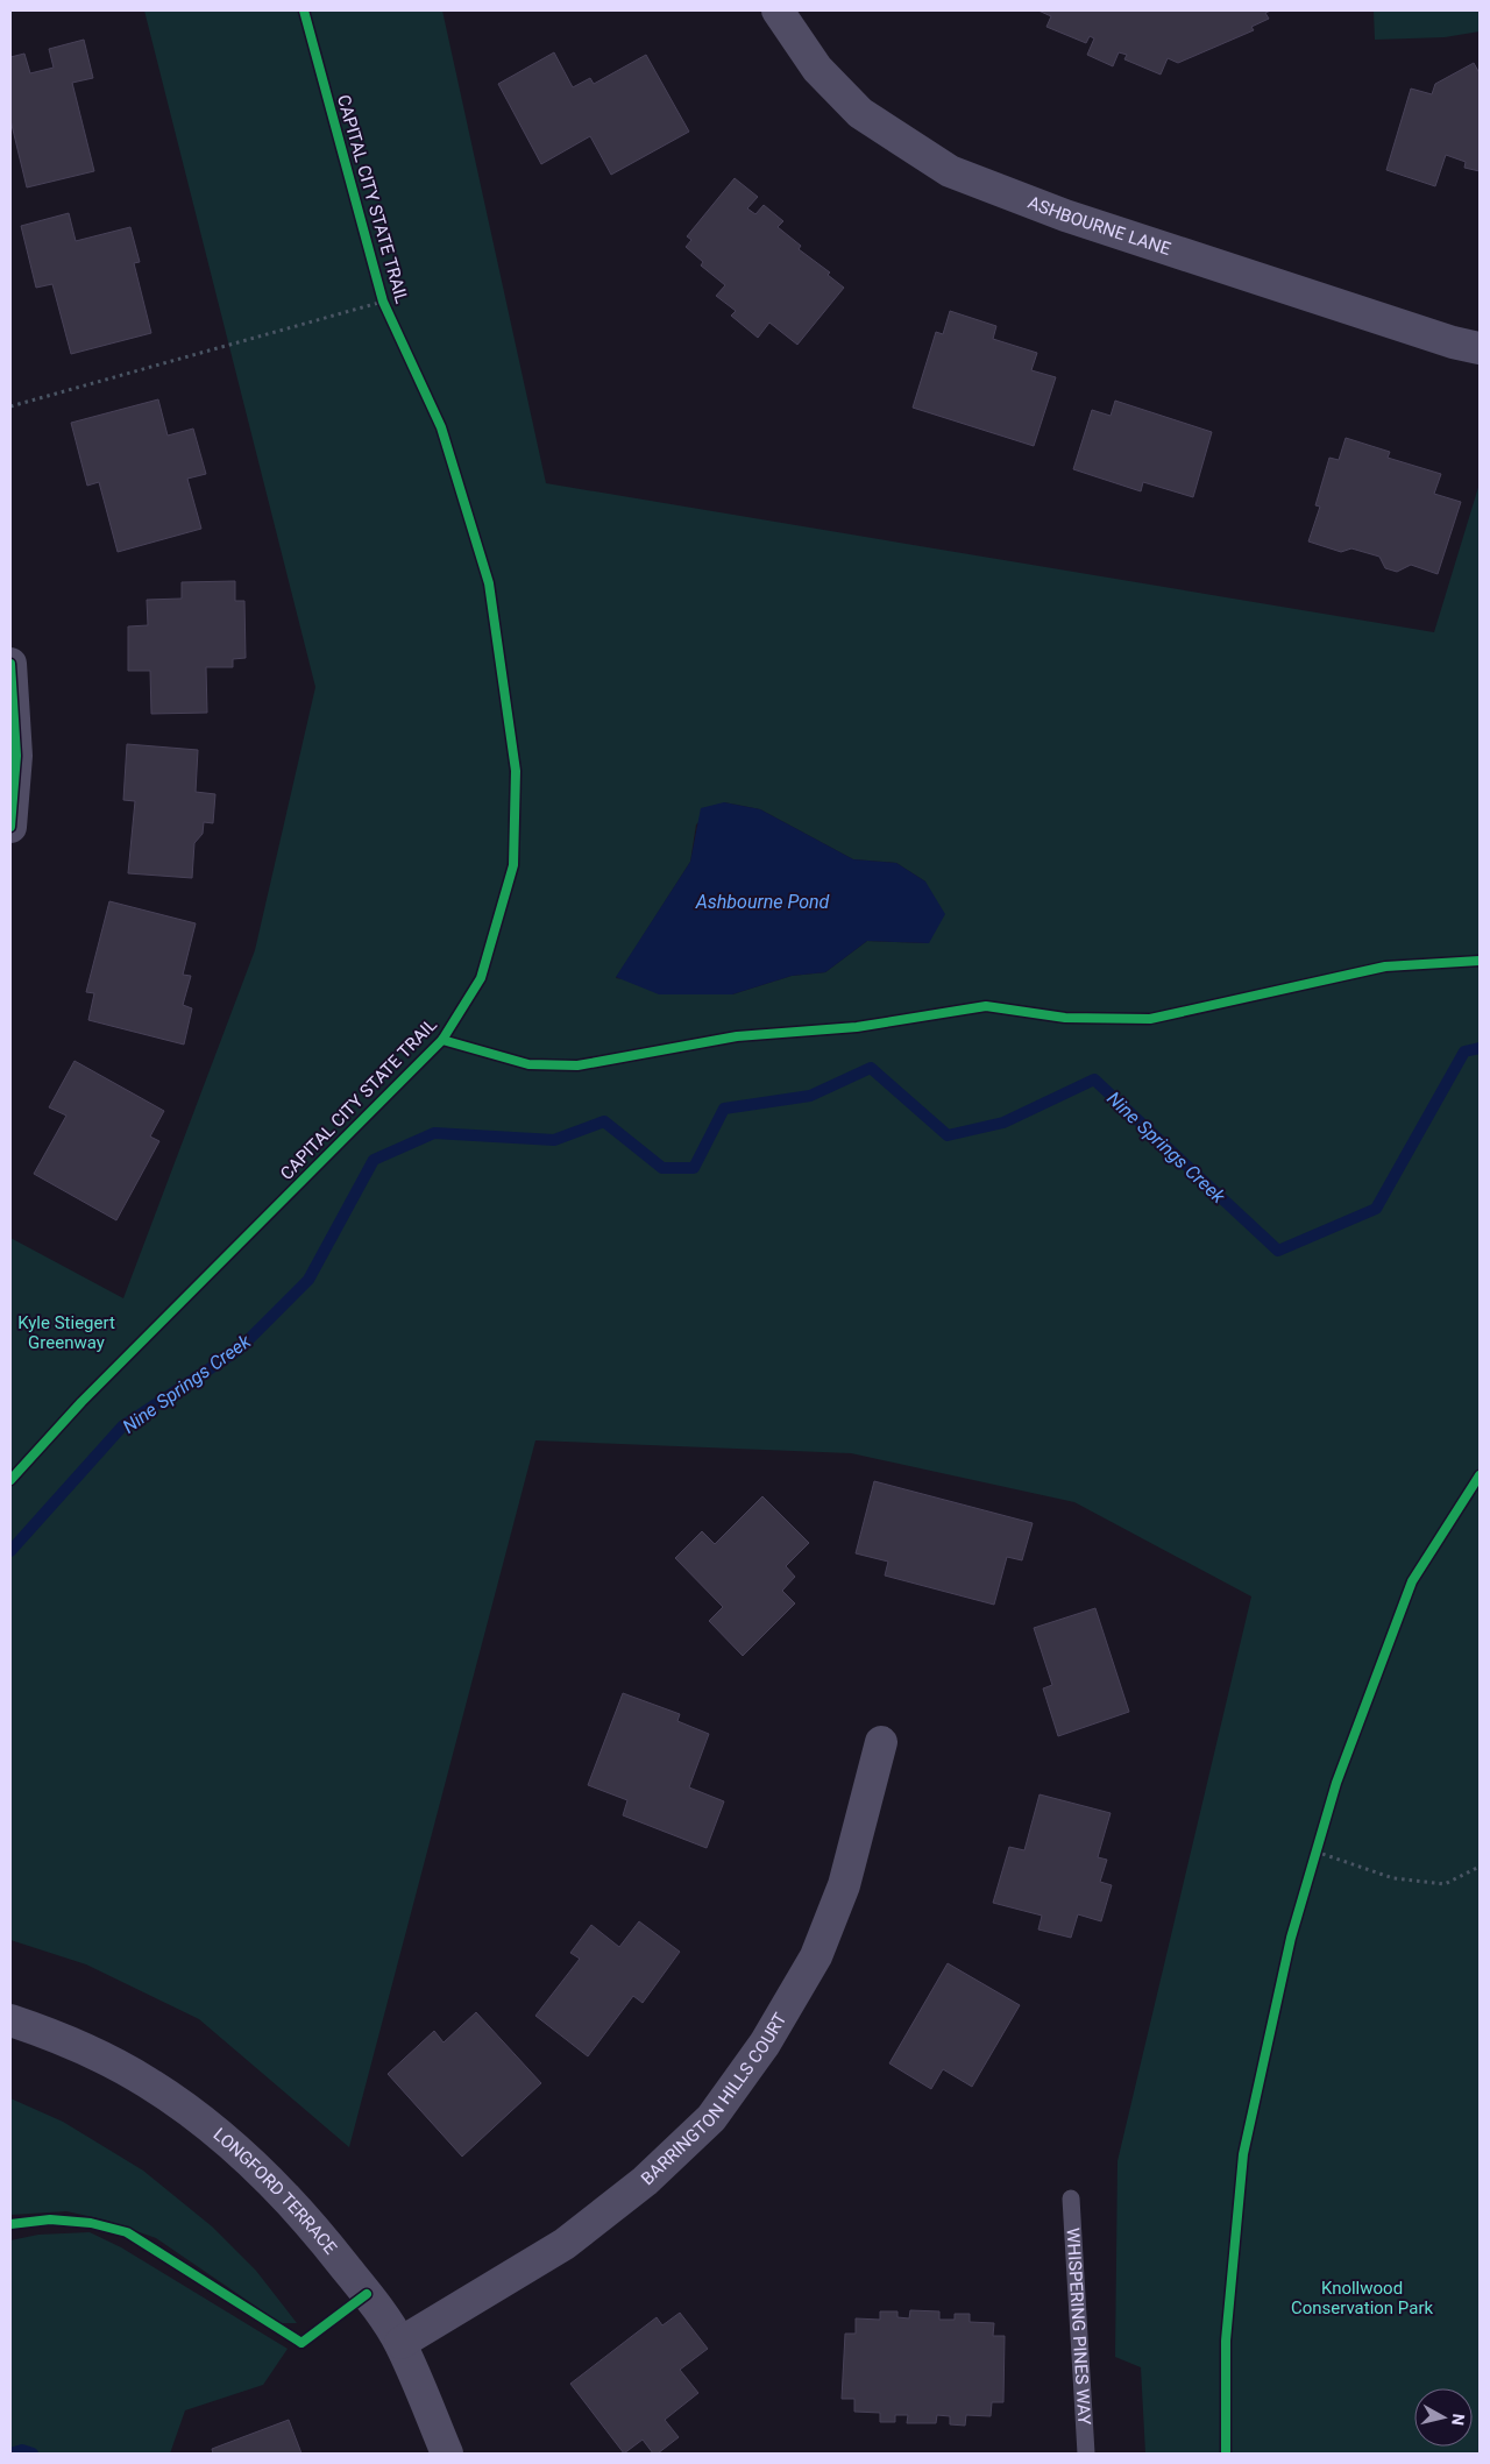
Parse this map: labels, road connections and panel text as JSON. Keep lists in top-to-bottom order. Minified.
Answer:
{"streets":{"street":["ASHBOURNE LANE","BARRINGTON HILLS COURT","LONGFORD TERRACE"],"lane":["WHISPERING PINES WAY"],"cycle path":["CAPITAL CITY STATE TRAIL"]},"crossings":[["BARRINGTON HILLS COURT","LONGFORD TERRACE"]],"water":["Ashbourne Pond","Nine Springs Creek"],"parks":["Kyle Stiegert Greenway","Knollwood Conservation Park"],"north":"right"}
